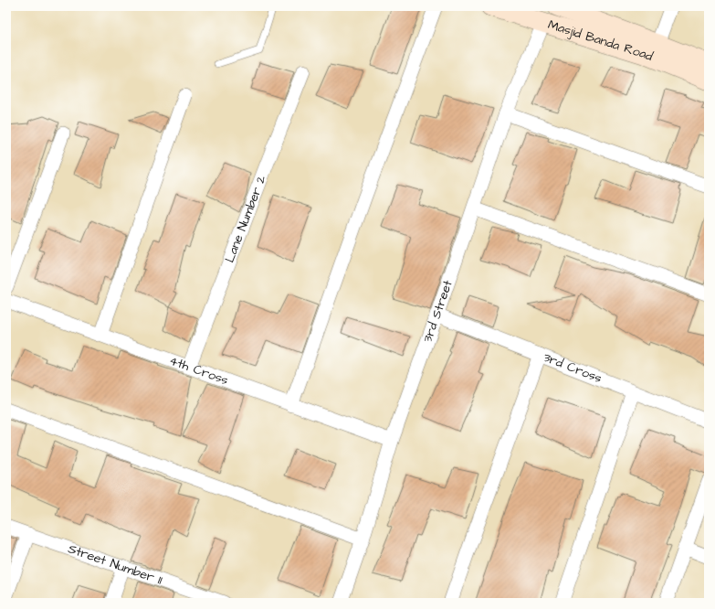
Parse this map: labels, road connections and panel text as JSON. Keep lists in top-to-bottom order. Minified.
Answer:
{"streets":{"main road":["Masjid Banda Road"],"street":["Lane Number 2","3rd Street","3rd Cross","4th Cross","Street Number 11"]},"crossings":[["Masjid Banda Road","3rd Street"],["Lane Number 2","4th Cross"],["3rd Street","3rd Cross"],["3rd Street","4th Cross"]]}
